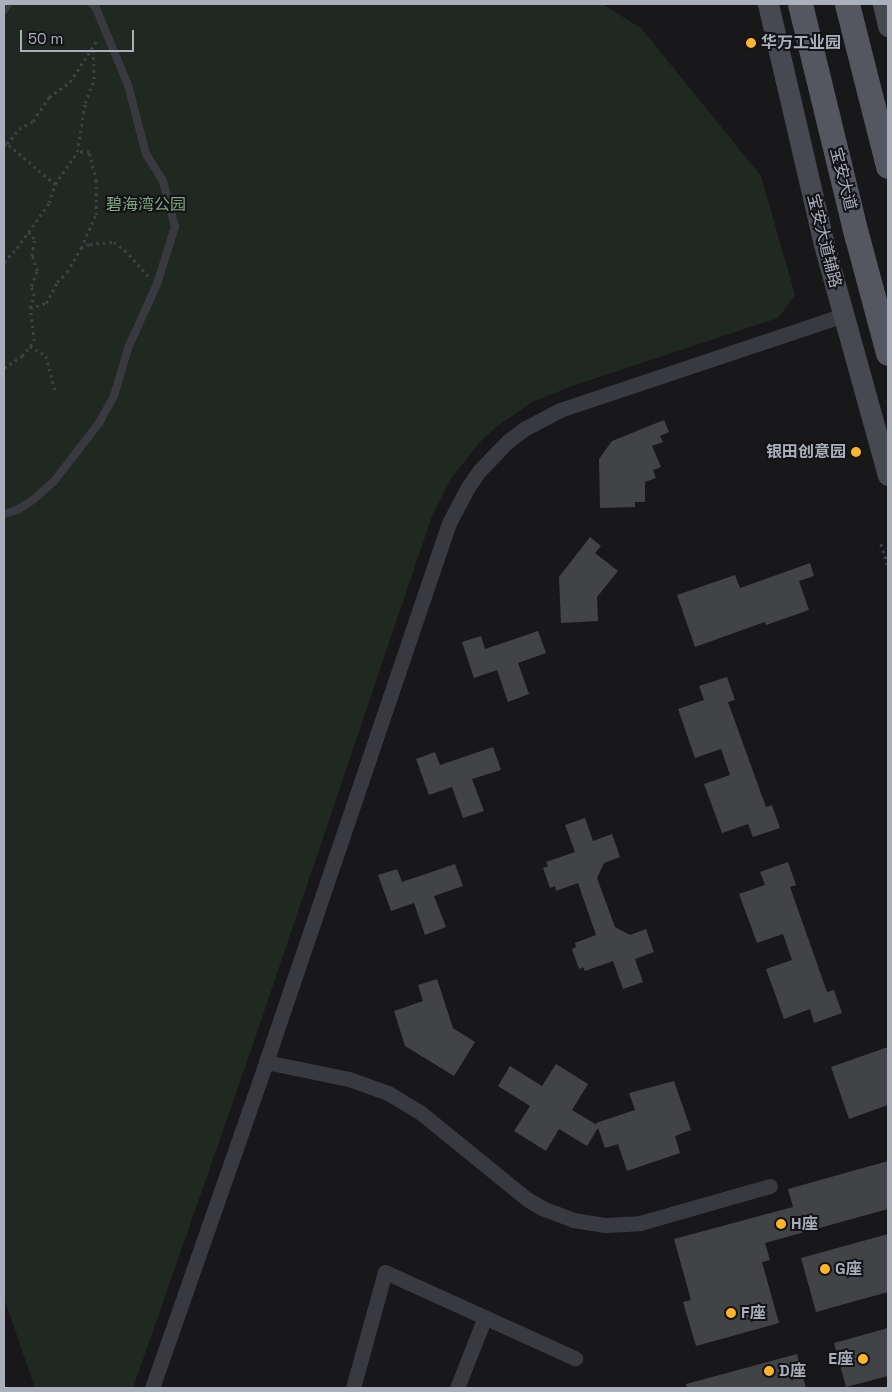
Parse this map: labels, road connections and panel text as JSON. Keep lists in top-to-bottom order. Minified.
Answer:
{"streets":{"main road":["宝安大道","宝安大道辅路"]},"parks":["碧海湾公园"],"places":["华万工业园","银田创意园","H座","G座","F座","E座","D座"],"scale_bar":"50 m"}
